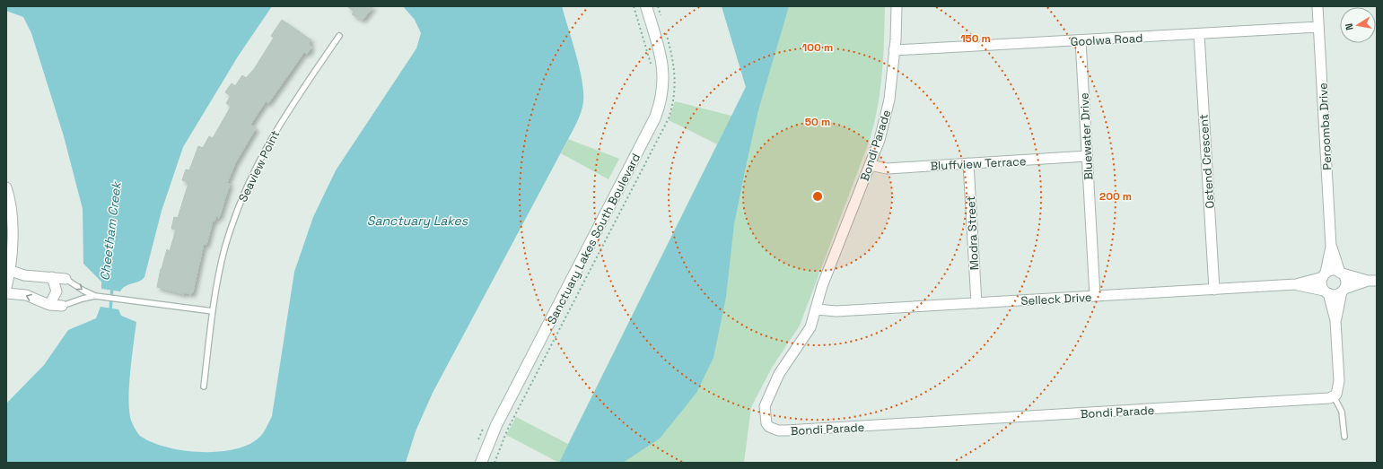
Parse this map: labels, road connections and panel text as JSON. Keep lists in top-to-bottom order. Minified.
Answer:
{"streets":{"street":["Goolwa Road","Peroomba Drive","Bluewater Drive","Bondi Parade","Ostend Crescent","Bluffview Terrace","Modra Street","Sanctuary Lakes South Boulevard","Selleck Drive"],"lane":["Seaview Point"]},"crossings":[["Goolwa Road","Peroomba Drive"],["Goolwa Road","Bluewater Drive"],["Goolwa Road","Bondi Parade"],["Goolwa Road","Ostend Crescent"],["Peroomba Drive","Selleck Drive"],["Bluewater Drive","Bluffview Terrace"],["Bluewater Drive","Selleck Drive"],["Bondi Parade","Bluffview Terrace"],["Bondi Parade","Selleck Drive"],["Ostend Crescent","Selleck Drive"],["Bluffview Terrace","Modra Street"],["Modra Street","Selleck Drive"]],"water":["Sanctuary Lakes","Cheetham Creek"],"north":"left","rings":["150 m","100 m","50 m","200 m"]}
